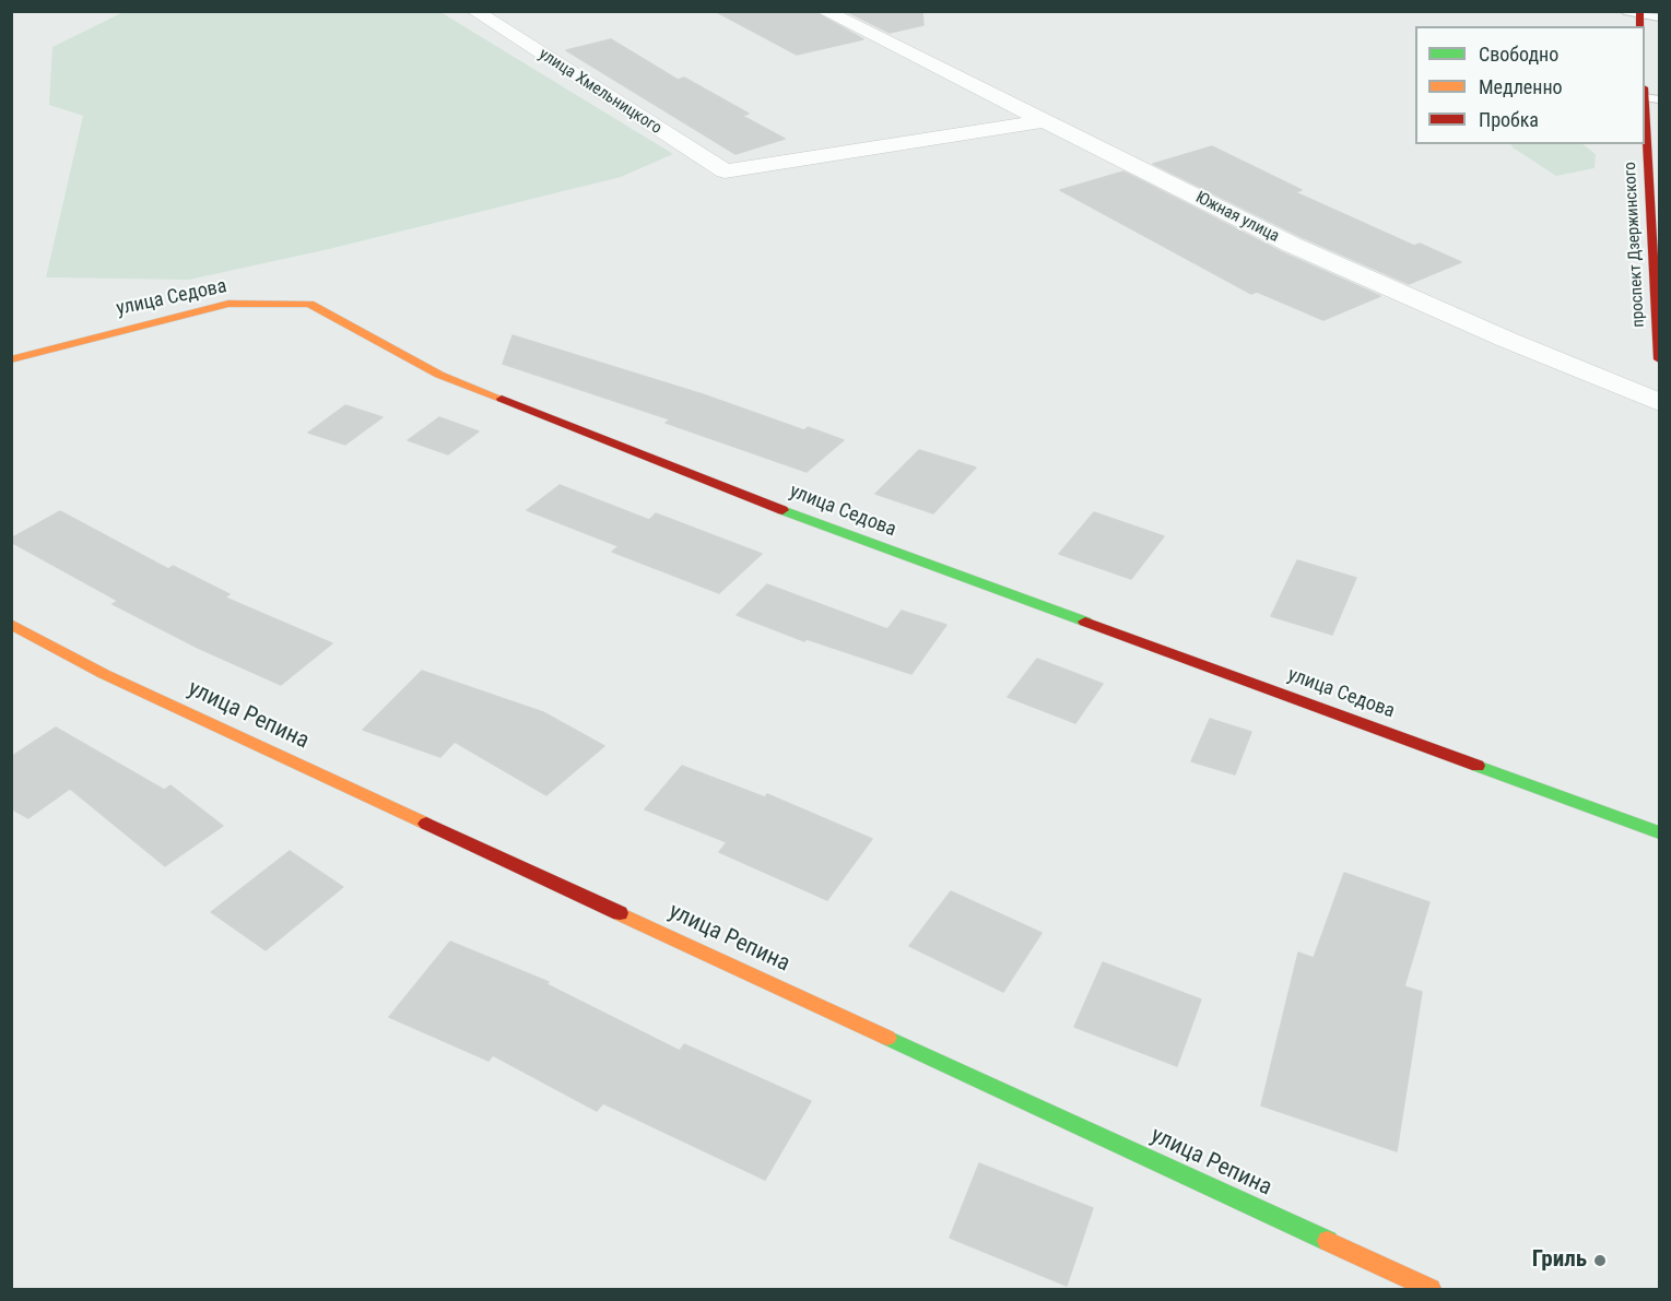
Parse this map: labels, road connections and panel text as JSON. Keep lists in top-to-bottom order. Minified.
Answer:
{"streets":{"street":["улица Хмельницкого","Южная улица","проспект Дзержинского","улица Седова","улица Репина"]},"crossings":[["улица Хмельницкого","Южная улица"]],"places":["Гриль"],"legend":["Свободно","Медленно","Пробка"]}
